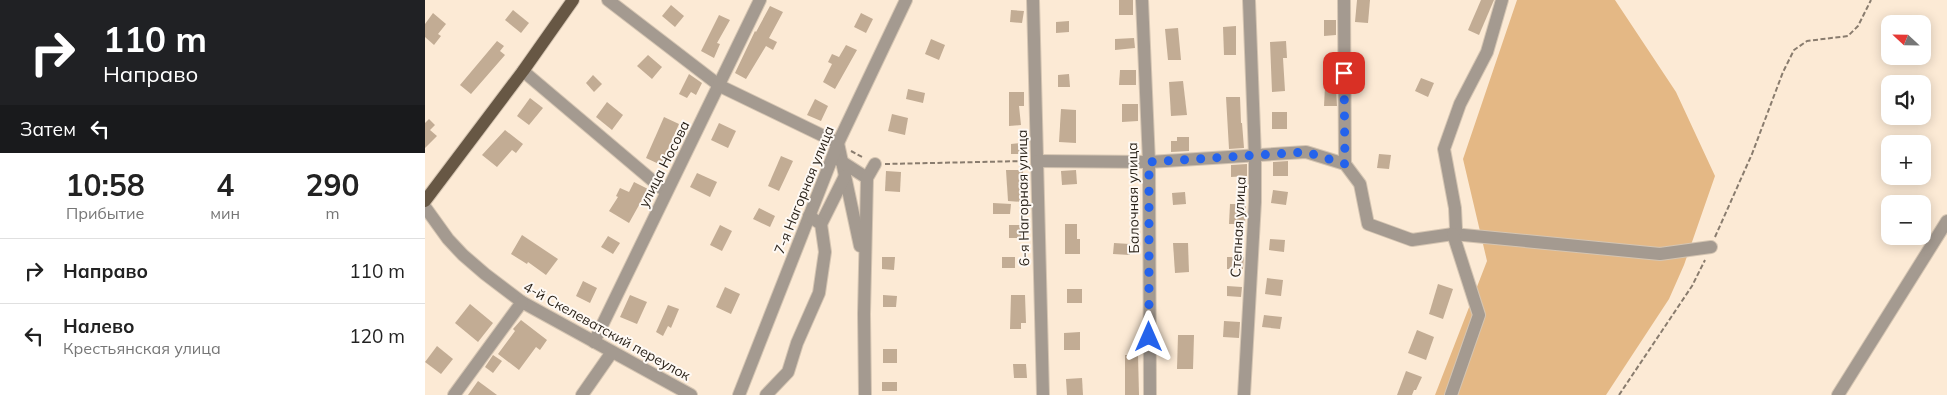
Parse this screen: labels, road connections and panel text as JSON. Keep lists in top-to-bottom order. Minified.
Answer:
{"streets":{"street":["улица Носова","7-я Нагорная улица","6-я Нагорная улица","Балочная улица","Степная улица","4-й Скелеватский переулок"]},"crossings":[["улица Носова","4-й Скелеватский переулок"]],"north":"left","page":{"turn":["110 m","Направо"],"map_buttons":["+","−"],"then":"Затем","eta":["10:58","Прибытие","4","мин","290","m"],"list":[{"name":"Направо","value":"110 m"},{"name":"Налево","note":"Крестьянская улица","value":"120 m"}]}}
